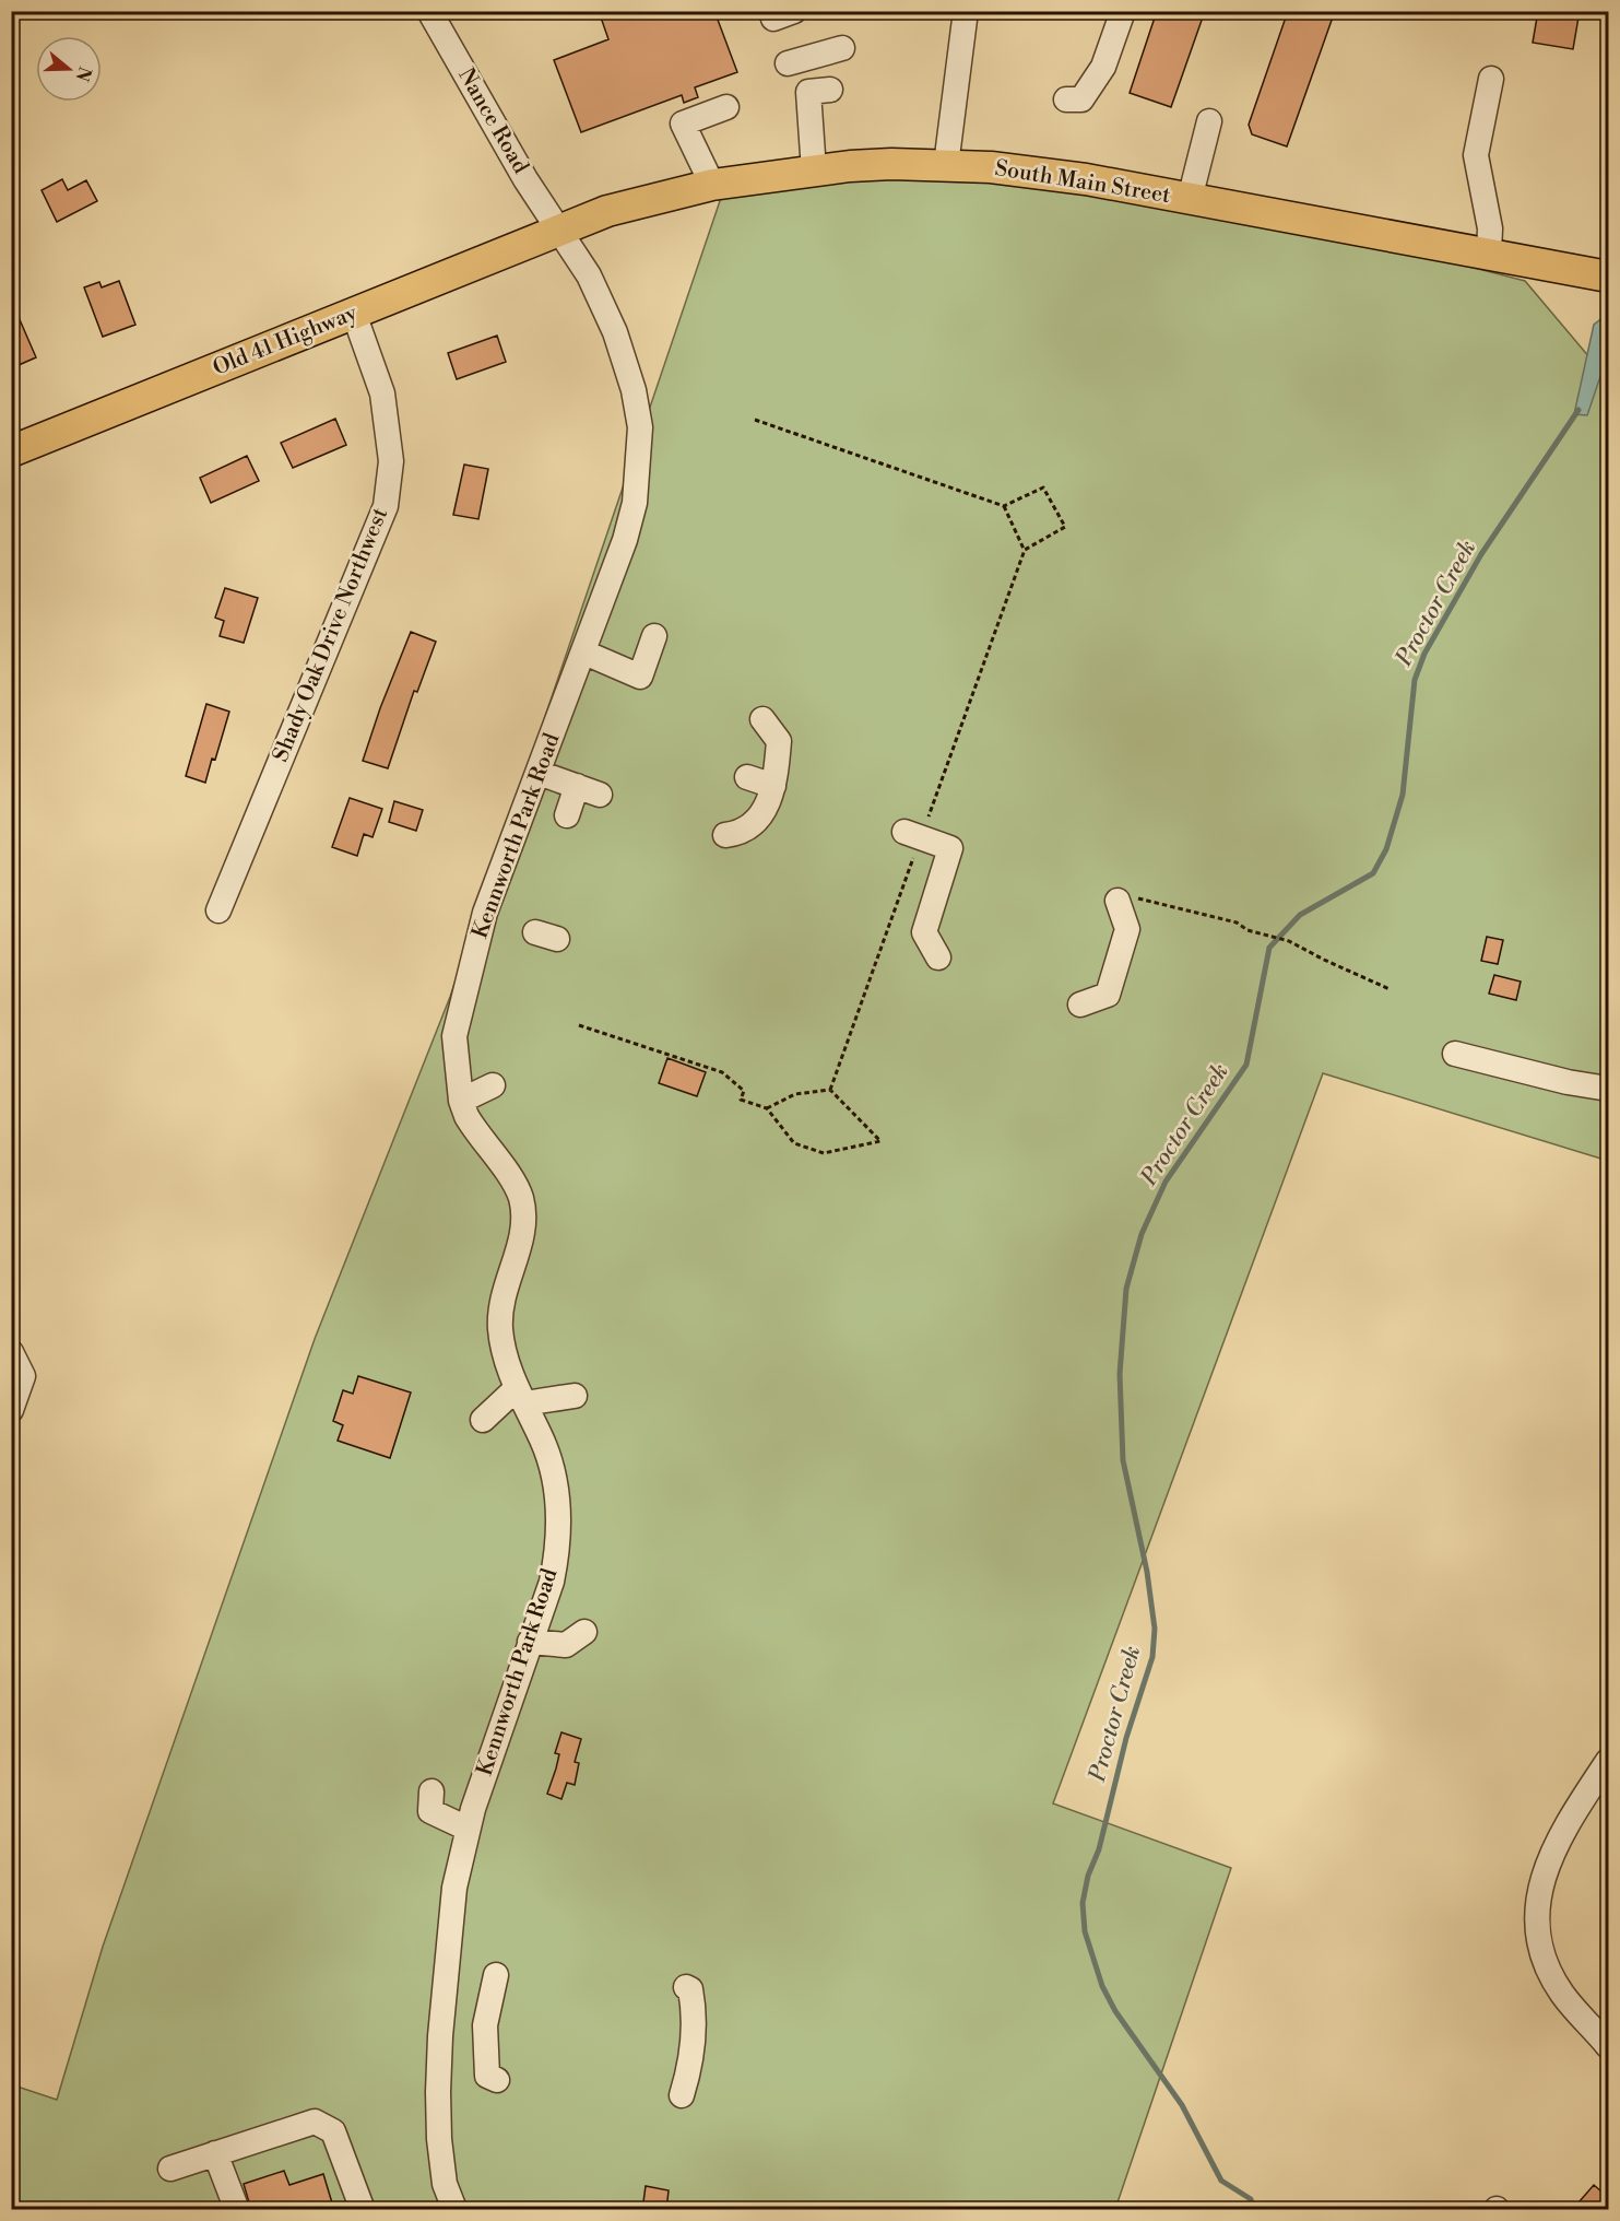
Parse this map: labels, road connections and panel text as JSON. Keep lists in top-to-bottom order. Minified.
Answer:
{"streets":{"main road":["South Main Street","Old 41 Highway"],"street":["Nance Road","Shady Oak Drive Northwest","Kennworth Park Road"]},"crossings":[["Nance Road","South Main Street"],["Nance Road","Old 41 Highway"],["Nance Road","Kennworth Park Road"],["South Main Street","Old 41 Highway"],["South Main Street","Kennworth Park Road"],["Old 41 Highway","Shady Oak Drive Northwest"],["Old 41 Highway","Kennworth Park Road"]],"water":["Proctor Creek"],"north":"right"}
